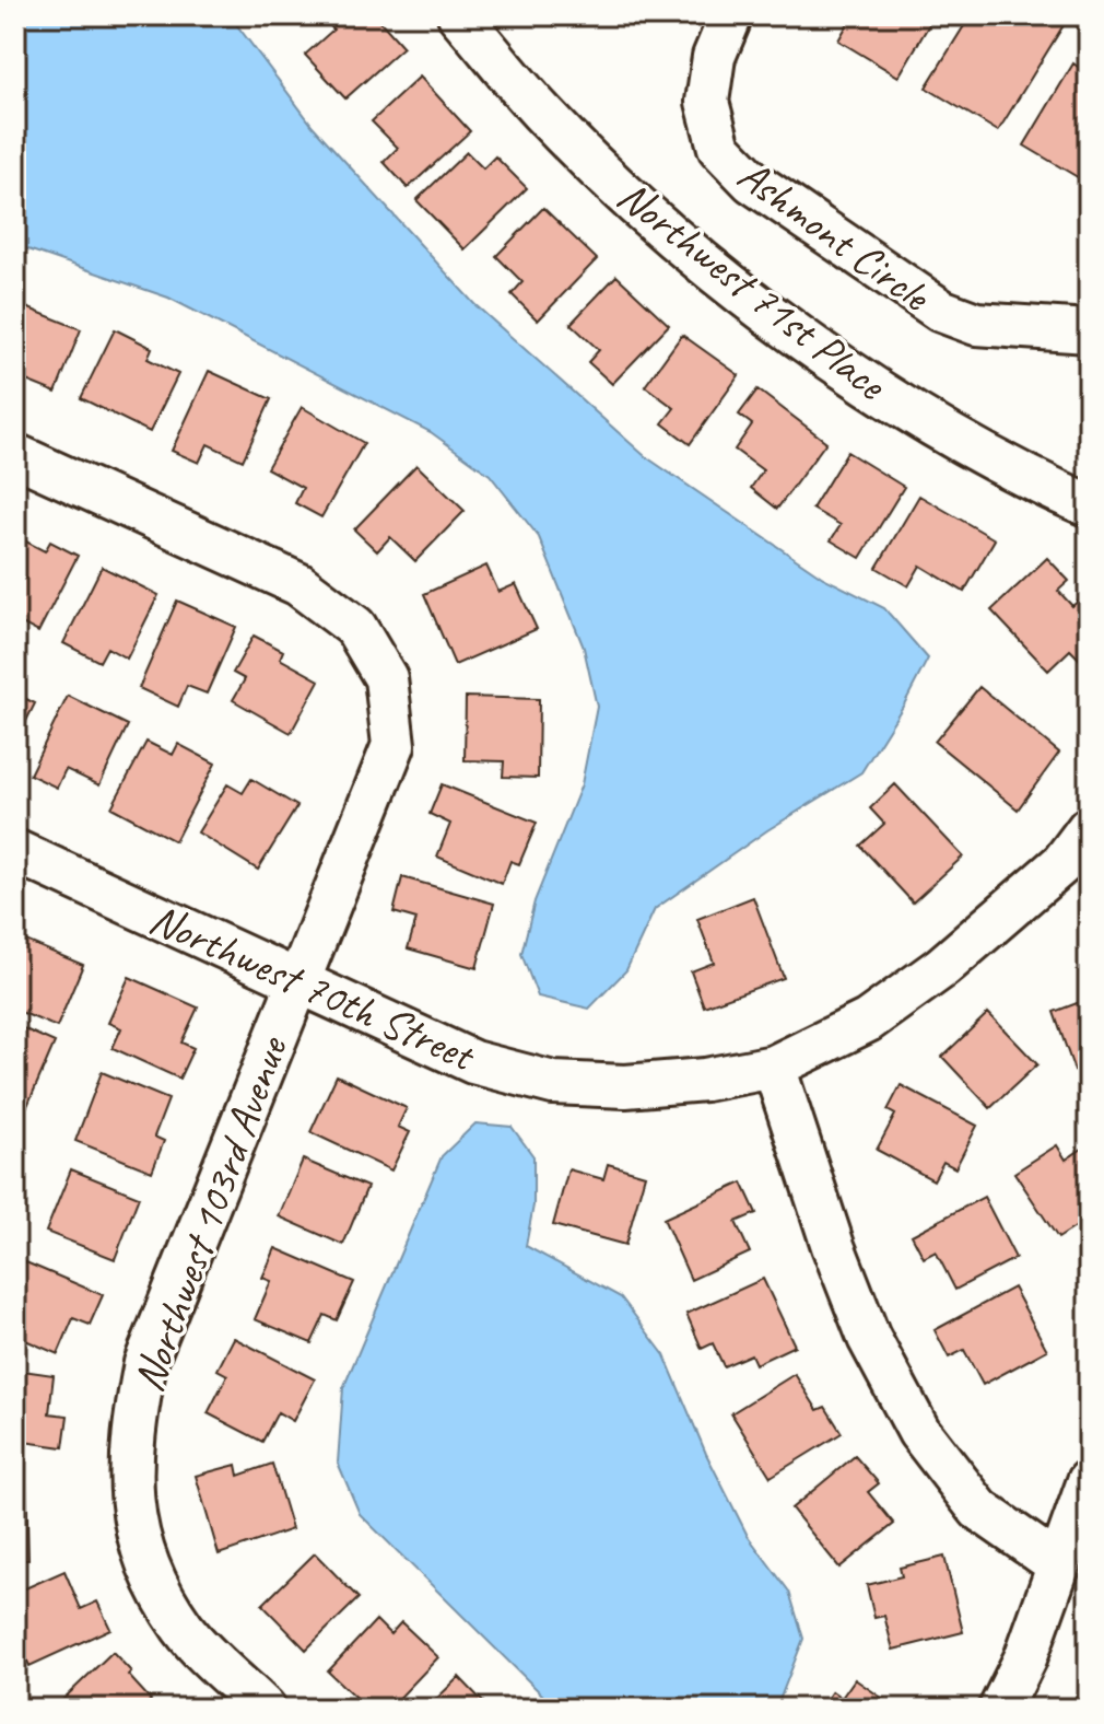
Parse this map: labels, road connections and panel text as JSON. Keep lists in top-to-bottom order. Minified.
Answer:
{"streets":{"street":["Ashmont Circle","Northwest 71st Place","Northwest 70th Street","Northwest 103rd Avenue"]},"crossings":[["Northwest 70th Street","Northwest 103rd Avenue"]]}
